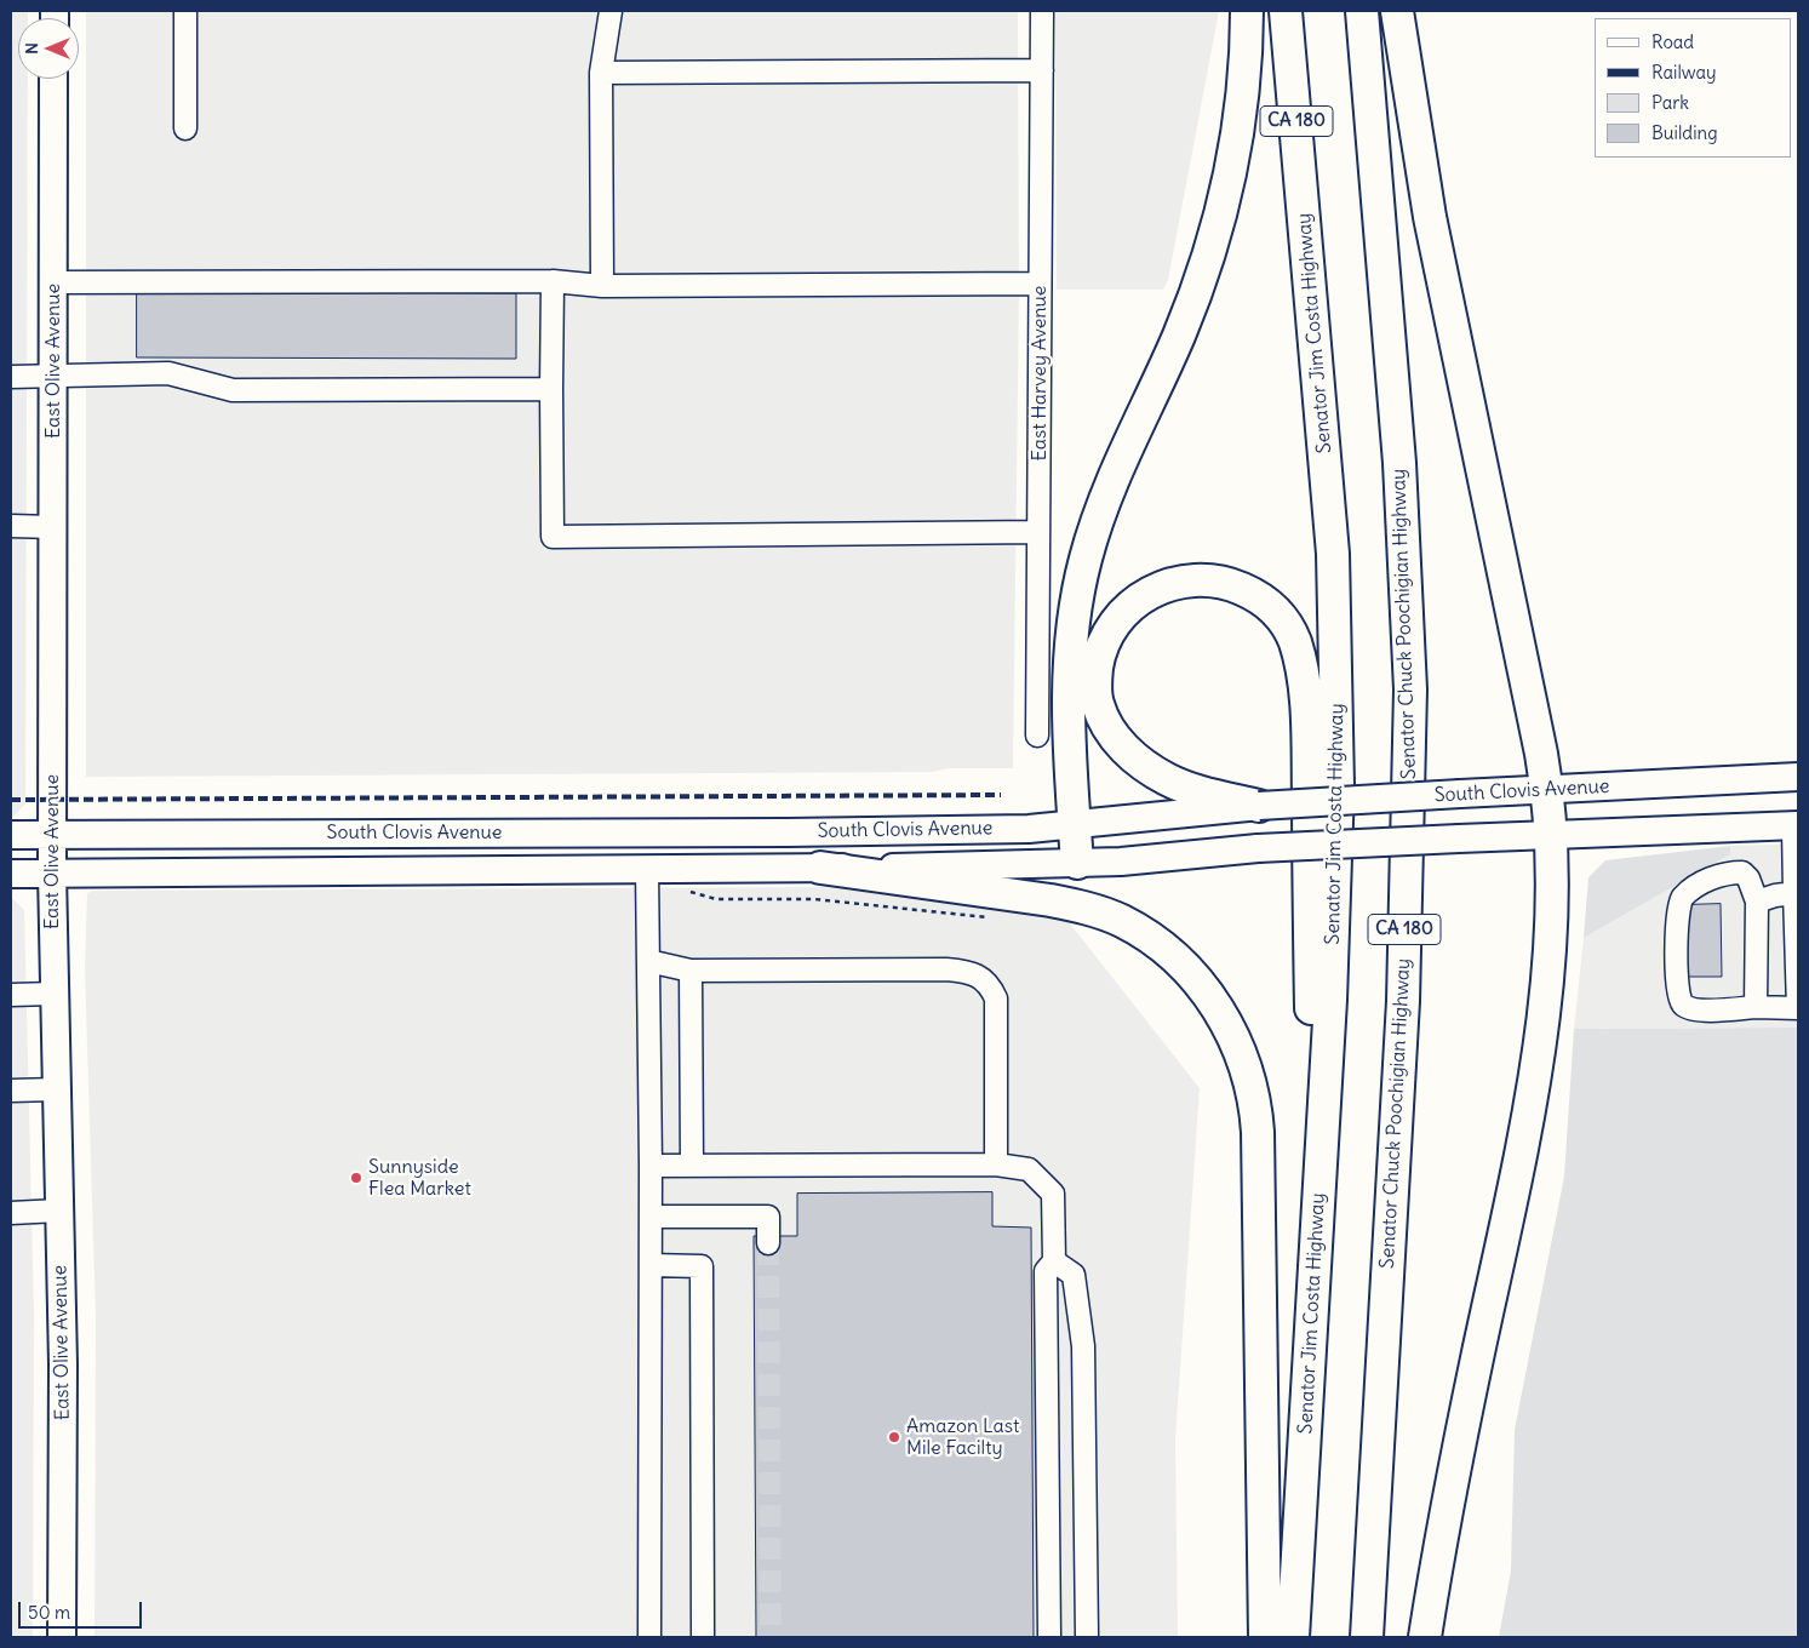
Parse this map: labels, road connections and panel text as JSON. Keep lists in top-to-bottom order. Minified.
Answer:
{"streets":{"highway":["CA 180","Senator Jim Costa Highway","Senator Chuck Poochigian Highway"],"main road":["East Olive Avenue","South Clovis Avenue"],"lane":["East Harvey Avenue"]},"crossings":[["East Olive Avenue","South Clovis Avenue"]],"places":["Sunnyside Flea Market","Amazon Last Mile Facilty"],"legend":["Road","Railway","Park","Building"],"scale_bar":"50 m","north":"left"}
